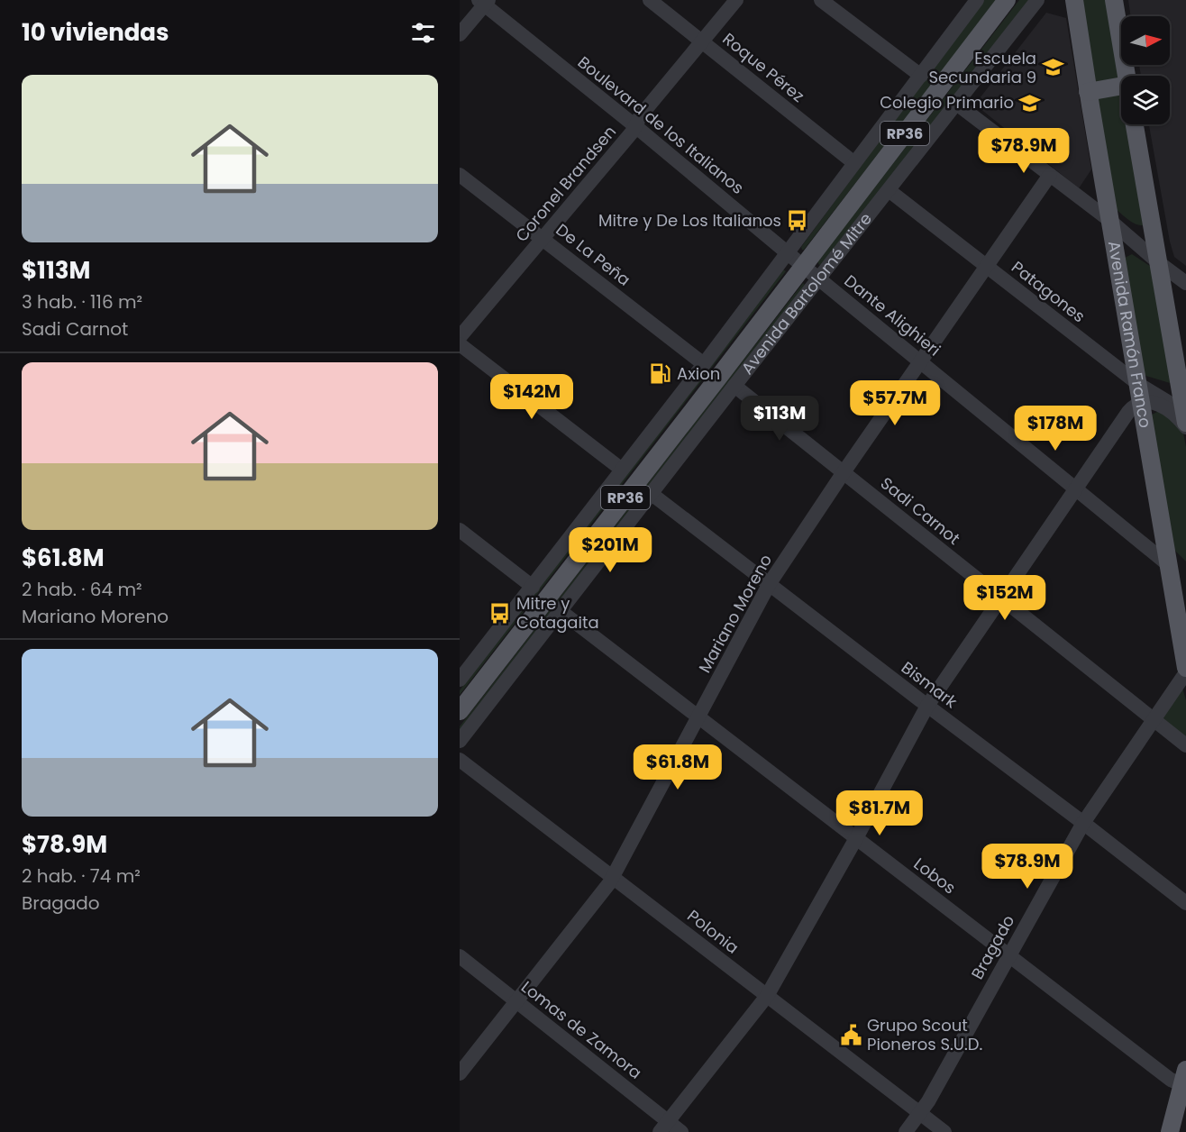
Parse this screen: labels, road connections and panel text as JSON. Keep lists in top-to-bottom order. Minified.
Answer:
{"streets":{"main road":["RP36","Avenida Bartolomé Mitre","Avenida Ramón Franco"],"street":["Roque Pérez","Boulevard de los Italianos","Coronel Brandsen","De La Peña","Patagones","Dante Alighieri","Sadi Carnot","Mariano Moreno","Bismark","Lobos","Polonia","Bragado","Lomas de Zamora"]},"crossings":[["Roque Pérez","Coronel Brandsen"],["Boulevard de los Italianos","Coronel Brandsen"],["Boulevard de los Italianos","Avenida Bartolomé Mitre"],["Boulevard de los Italianos","Dante Alighieri"],["Coronel Brandsen","De La Peña"],["Patagones","Avenida Bartolomé Mitre"],["Patagones","Avenida Ramón Franco"],["Patagones","Mariano Moreno"],["Avenida Bartolomé Mitre","Dante Alighieri"],["Avenida Bartolomé Mitre","Sadi Carnot"],["Avenida Bartolomé Mitre","Bismark"],["Avenida Bartolomé Mitre","Lobos"],["Dante Alighieri","Avenida Ramón Franco"],["Dante Alighieri","Mariano Moreno"],["Sadi Carnot","Mariano Moreno"],["Sadi Carnot","Bragado"],["Mariano Moreno","Bismark"],["Mariano Moreno","Lobos"],["Mariano Moreno","Polonia"],["Mariano Moreno","Lomas de Zamora"],["Bismark","Bragado"],["Lobos","Bragado"],["Polonia","Bragado"]],"places":{"school or university":["Escuela Secundaria 9","Colegio Primario"],"bus stop":["Mitre y De Los Italianos","Mitre y Cotagaita"],"fuel station":["Axion"],"public building":["Grupo Scout Pioneros S.U.D."]},"north":"right","page":{"heading":"10 viviendas","list":[{"name":"$113M","note":"3 hab. · 116 m² · Sadi Carnot"},{"name":"$61.8M","note":"2 hab. · 64 m² · Mariano Moreno"},{"name":"$78.9M","note":"2 hab. · 74 m² · Bragado"}],"price":["$78.9M","$142M","$57.7M","$113M","$178M","$201M","$152M","$61.8M","$81.7M","$78.9M"]}}
